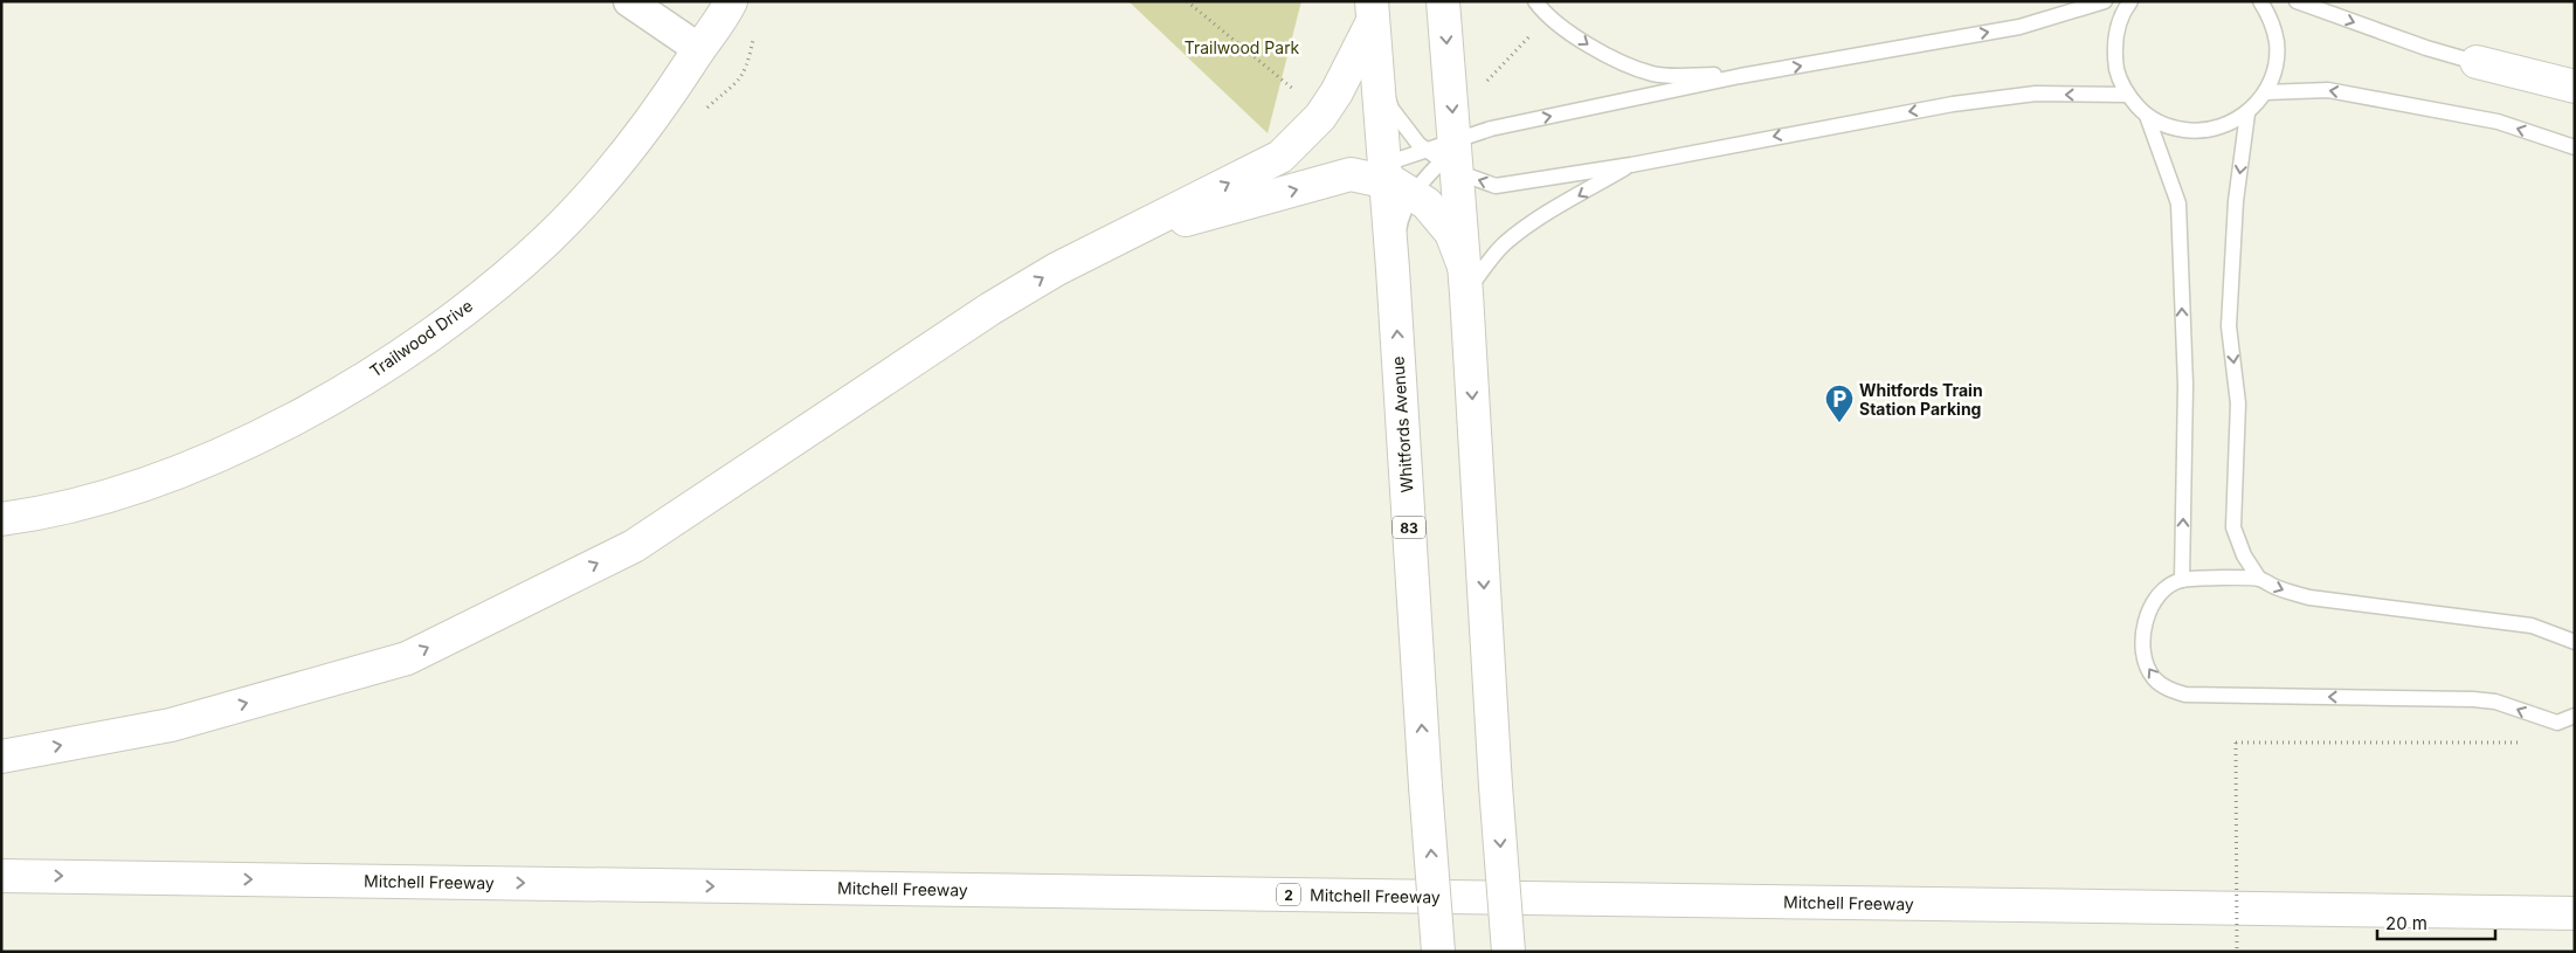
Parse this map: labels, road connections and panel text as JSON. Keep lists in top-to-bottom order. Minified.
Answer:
{"streets":{"main road":["Trailwood Drive","Whitfords Avenue","83","Mitchell Freeway","2"]},"one_way":["Mitchell Freeway"],"parks":["Trailwood Park"],"places":{"parking":["Whitfords Train Station Parking"]},"scale_bar":"20 m"}
